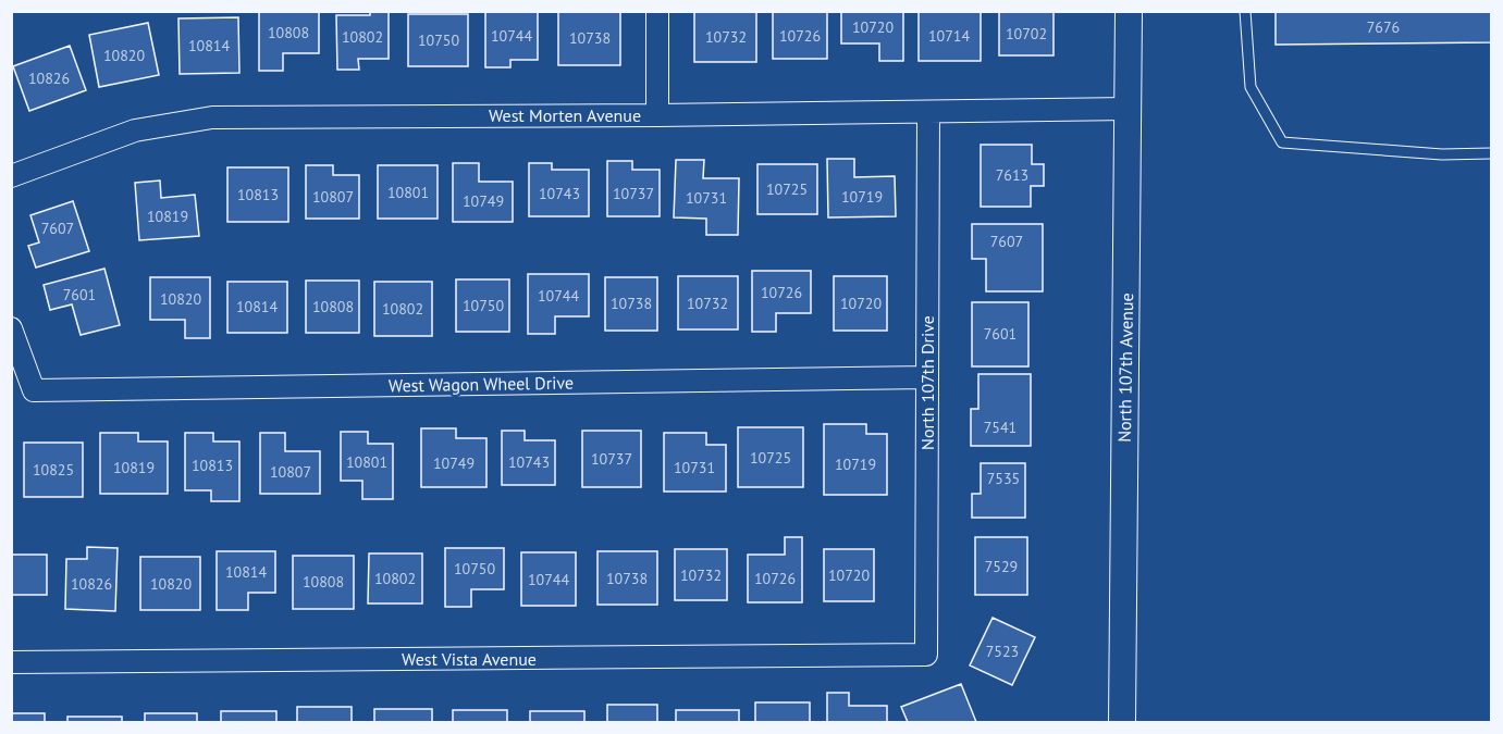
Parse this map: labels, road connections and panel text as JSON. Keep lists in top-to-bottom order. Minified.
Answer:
{"streets":{"street":["West Morten Avenue","North 107th Avenue","North 107th Drive","West Wagon Wheel Drive","West Vista Avenue"]},"crossings":[["West Morten Avenue","North 107th Avenue"],["West Morten Avenue","North 107th Drive"],["North 107th Drive","West Wagon Wheel Drive"],["North 107th Drive","West Vista Avenue"]],"house_numbers":["10720","7676","10808","10702","10744","10726","10714","10802","10732","10738","10750","10814","10820","10826","7613","10725","10801","10743","10737","10813","10807","10719","10731","10749","10819","7607","7607","10726","7601","10744","10820","10738","10732","10720","10750","10814","10808","10802","7601","7541","10725","10737","10801","10743","10749","10719","10813","10819","10731","10825","10807","7535","7529","10750","10814","10732","10720","10802","10738","10726","10744","10808","10826","10820","7523"]}
